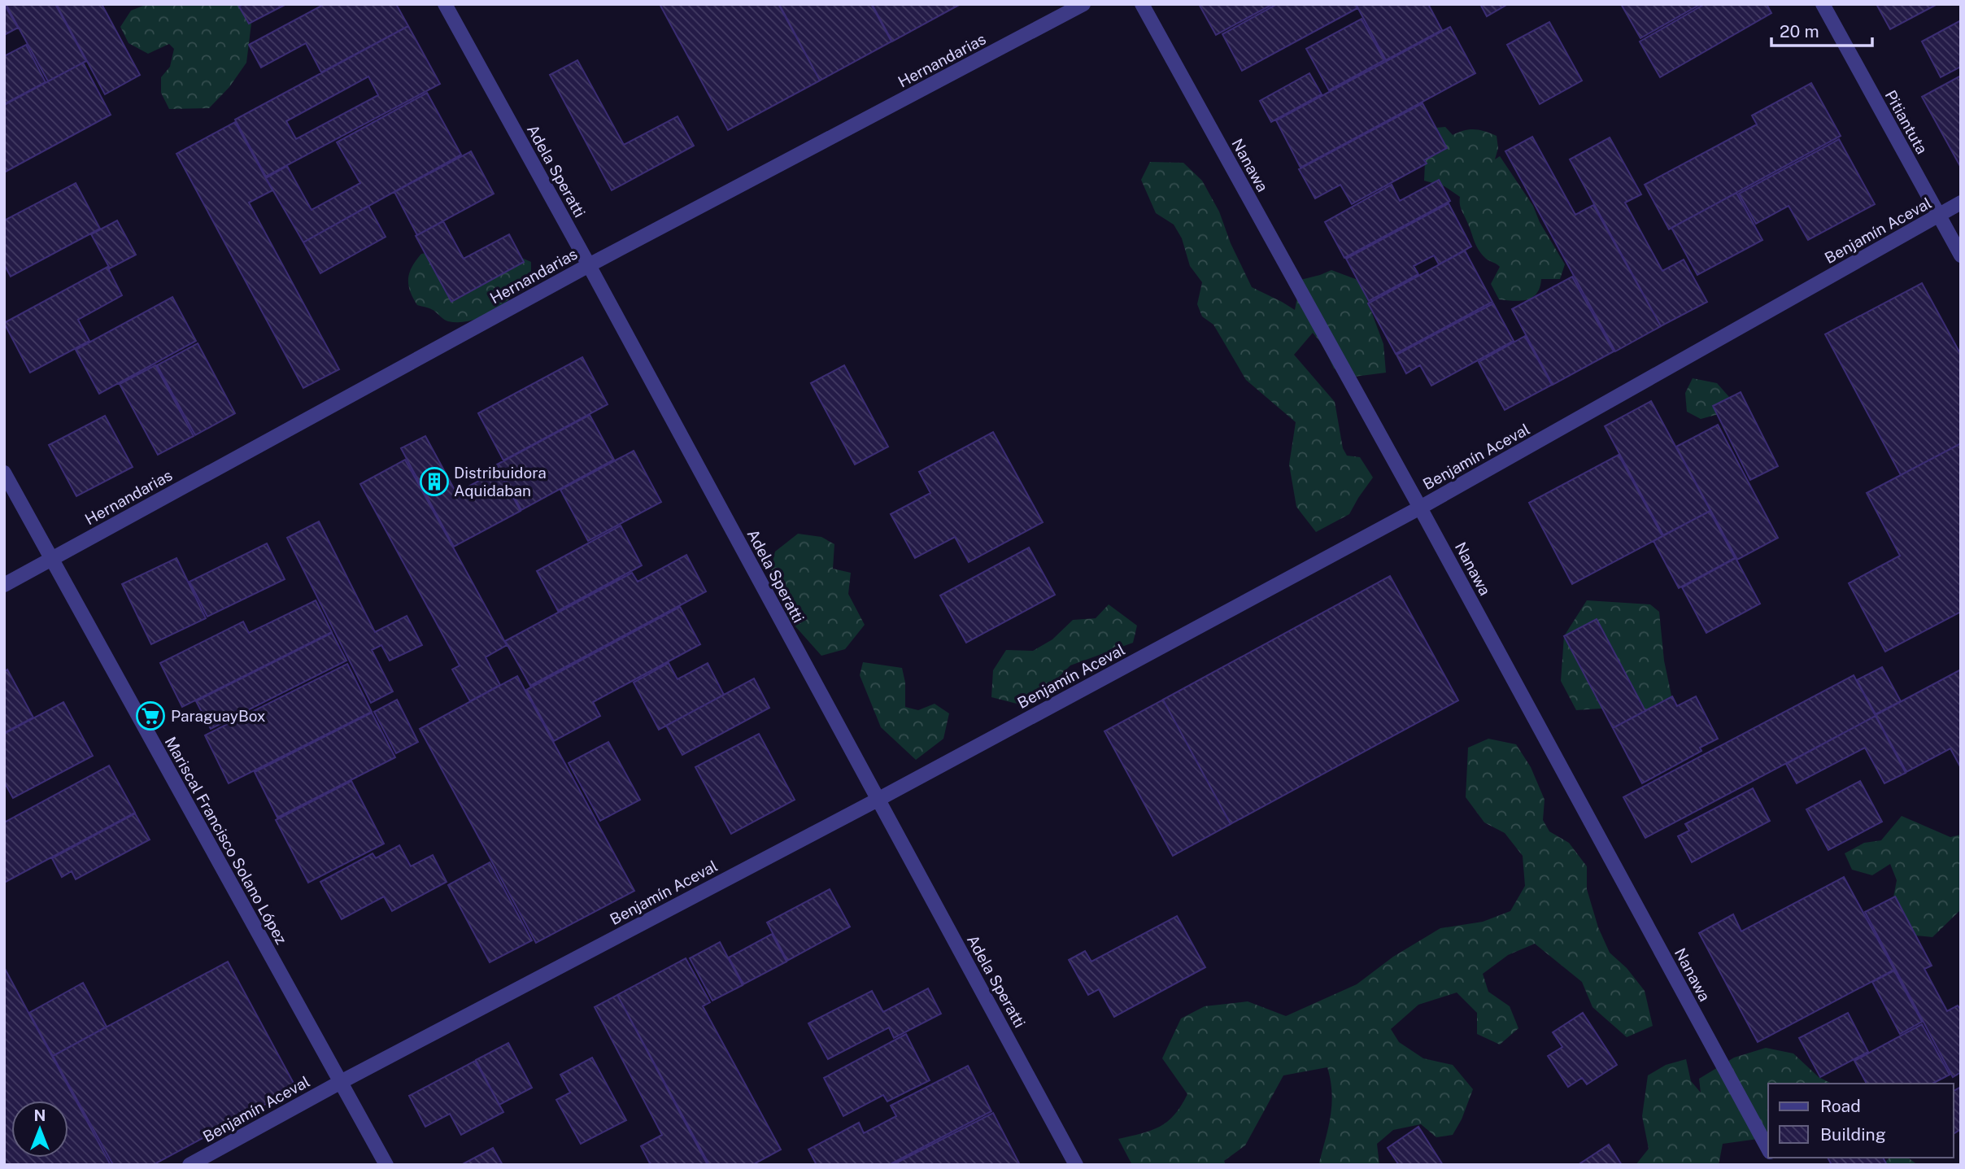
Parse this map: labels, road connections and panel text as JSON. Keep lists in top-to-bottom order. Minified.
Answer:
{"streets":{"street":["Hernandarias","Pitiantuta","Nanawa","Adela Speratti","Benjamín Aceval","Mariscal Francisco Solano López"]},"crossings":[["Hernandarias","Adela Speratti"],["Hernandarias","Mariscal Francisco Solano López"],["Pitiantuta","Benjamín Aceval"],["Nanawa","Benjamín Aceval"],["Adela Speratti","Benjamín Aceval"],["Benjamín Aceval","Mariscal Francisco Solano López"]],"places":{"building":["Distribuidora Aquidaban"],"supermarket":["ParaguayBox"]},"legend":["Road","Building"],"scale_bar":"20 m","north":"top"}
